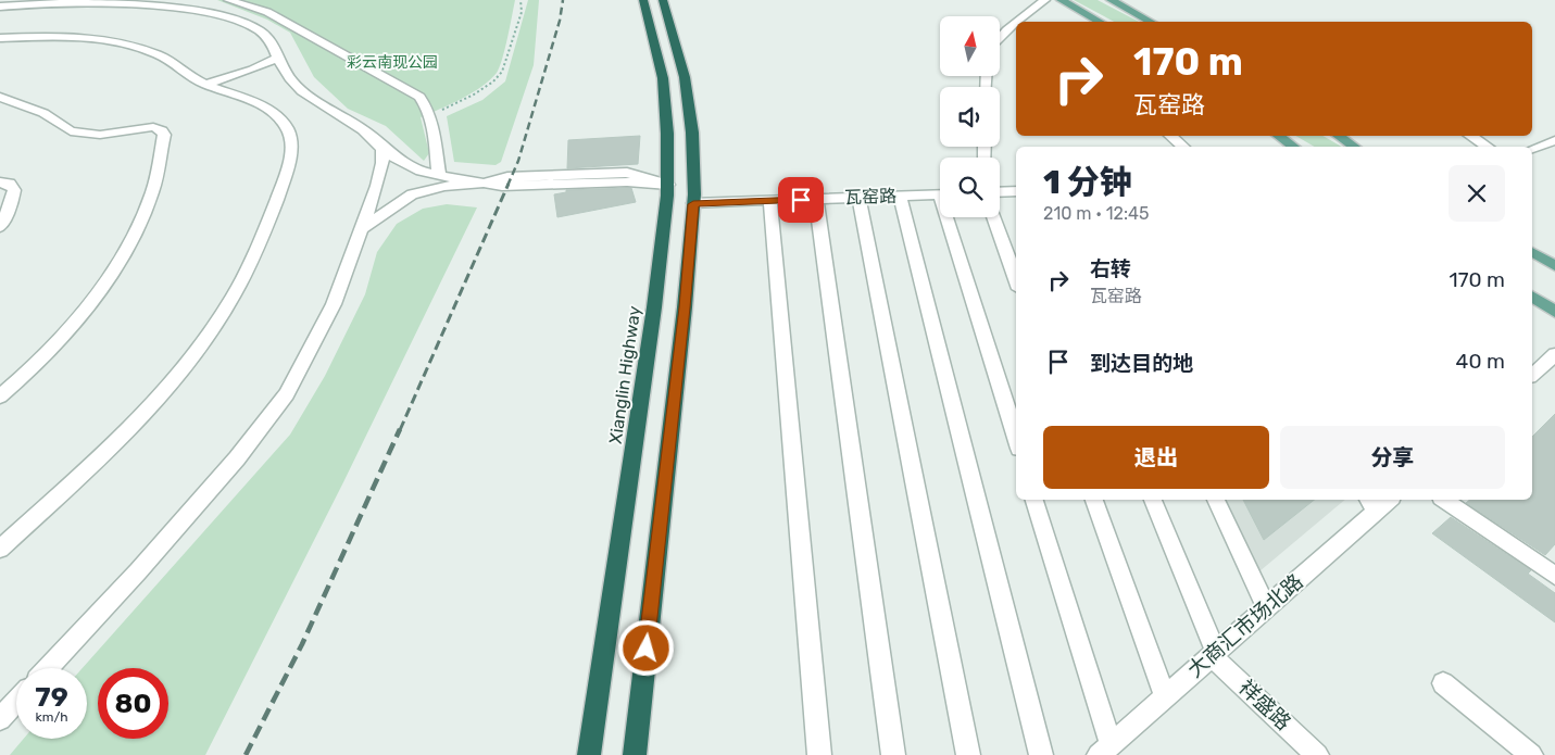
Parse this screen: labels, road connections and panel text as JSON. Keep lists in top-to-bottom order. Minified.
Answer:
{"streets":{"highway":["Xianglin Highway"],"street":["瓦窑路","大商汇市场北路","祥盛路"]},"crossings":[["大商汇市场北路","祥盛路"]],"parks":["彩云南现公园"],"north":"top","page":{"turn":["170 m","瓦窑路"],"heading":["1 分钟","210 m · 12:45"],"list":[{"name":"右转","note":"瓦窑路","value":"170 m"},{"name":"到达目的地","value":"40 m"}],"buttons":["退出","分享"],"speed":"79 km/h","limit":"80"}}
